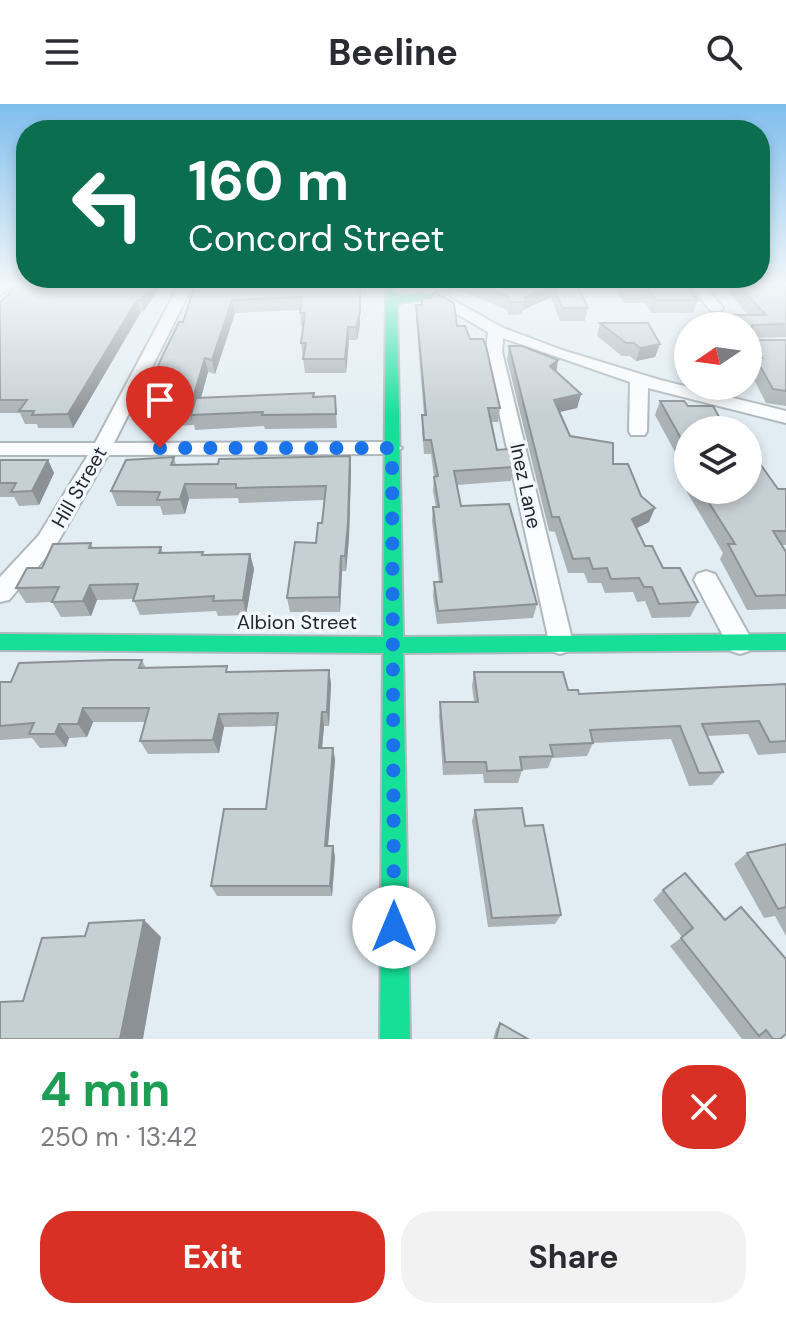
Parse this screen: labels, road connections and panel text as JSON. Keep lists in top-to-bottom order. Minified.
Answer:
{"streets":{"main road":["Albion Street"],"street":["Inez Lane","Hill Street"]},"crossings":[["Inez Lane","Albion Street"]],"north":"left","page":{"header":"Beeline","turn":["160 m","Concord Street"],"heading":["4 min","250 m · 13:42"],"buttons":["Exit","Share"]}}
